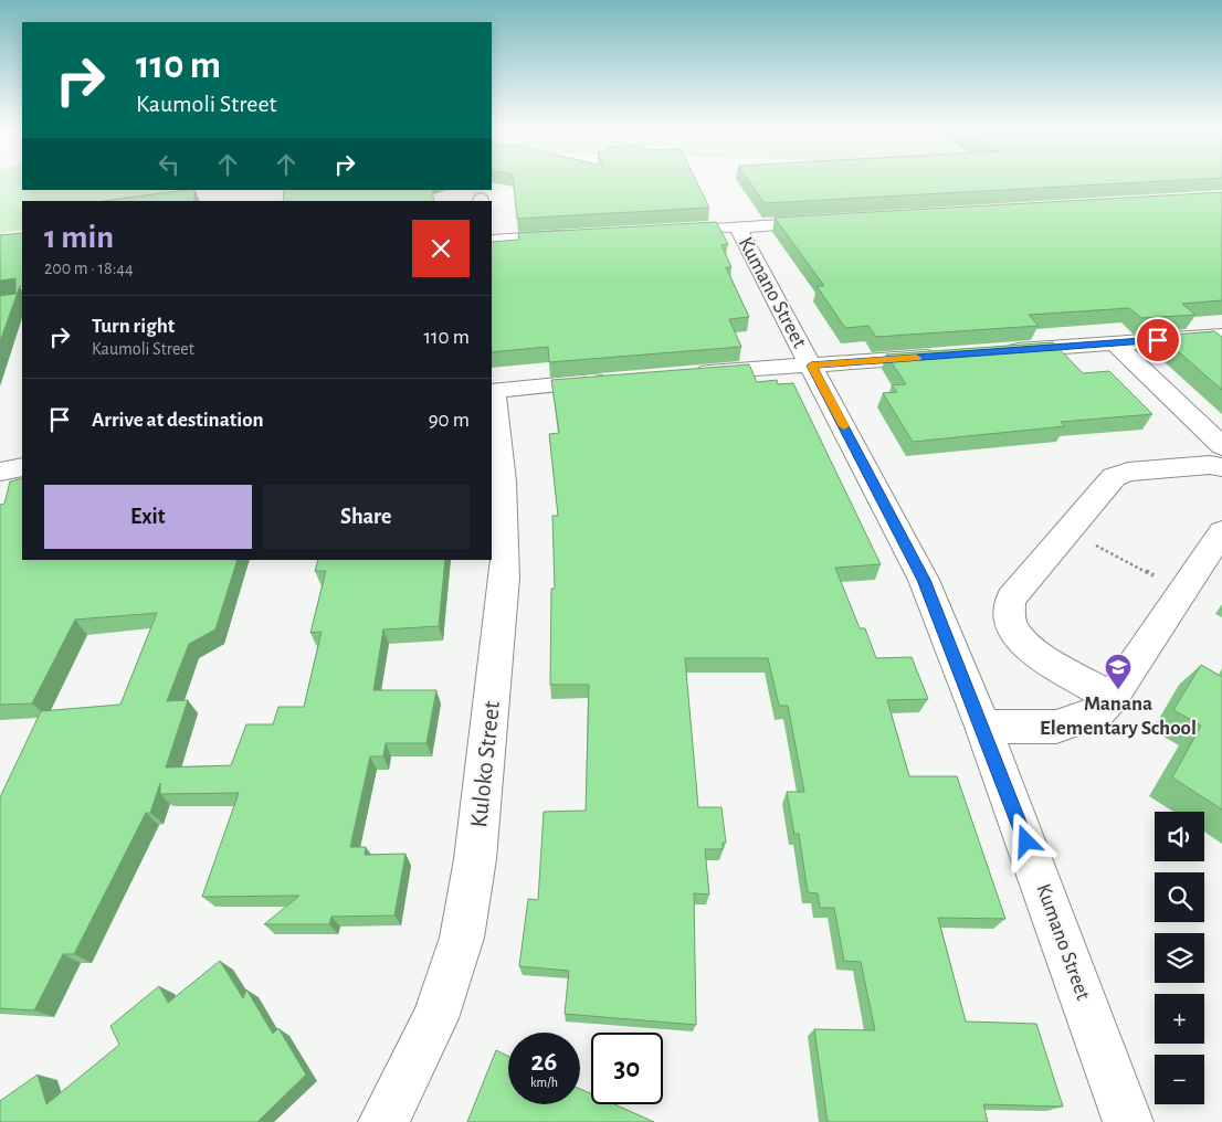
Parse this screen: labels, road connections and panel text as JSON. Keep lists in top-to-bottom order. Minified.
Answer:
{"streets":{"street":["Kumano Street","Kuloko Street"]},"places":{"school or university":["Manana Elementary School"]},"page":{"turn":["110 m","Kaumoli Street"],"heading":["1 min","200 m · 18:44"],"list":[{"name":"Turn right","note":"Kaumoli Street","value":"110 m"},{"name":"Arrive at destination","value":"90 m"}],"buttons":["Exit","Share"],"map_buttons":["+","−"],"speed":"26 km/h","limit":"30"}}
